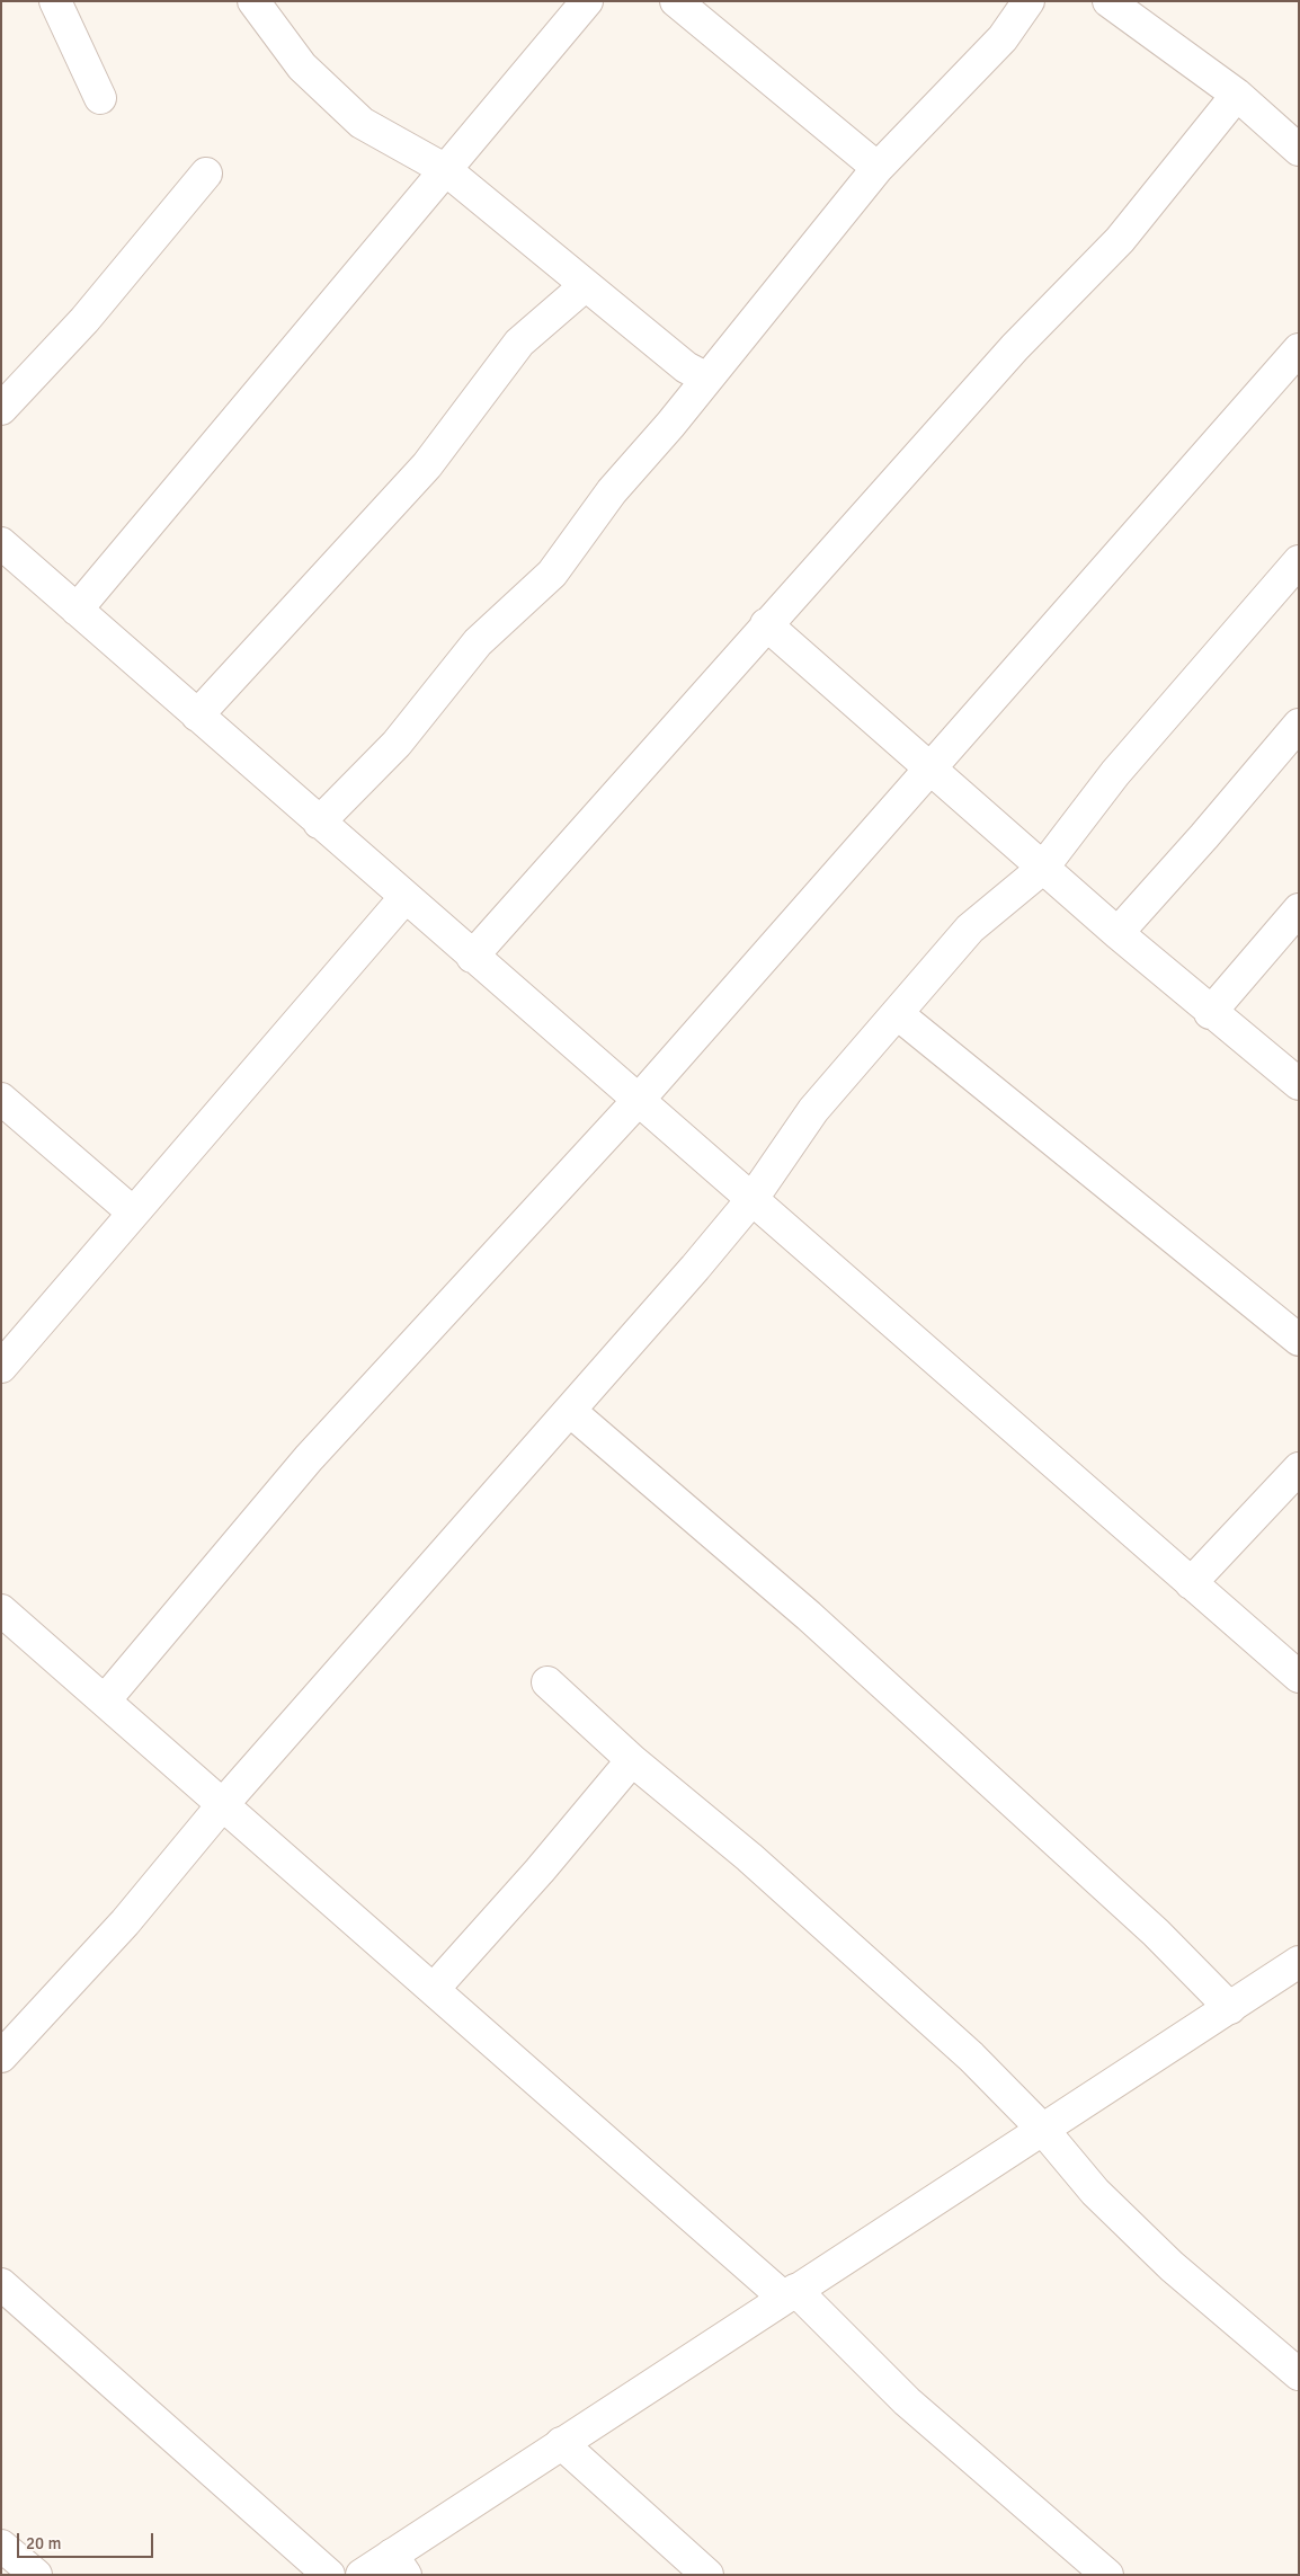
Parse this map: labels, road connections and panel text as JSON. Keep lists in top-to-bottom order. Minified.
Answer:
{"scale_bar":"20 m"}
